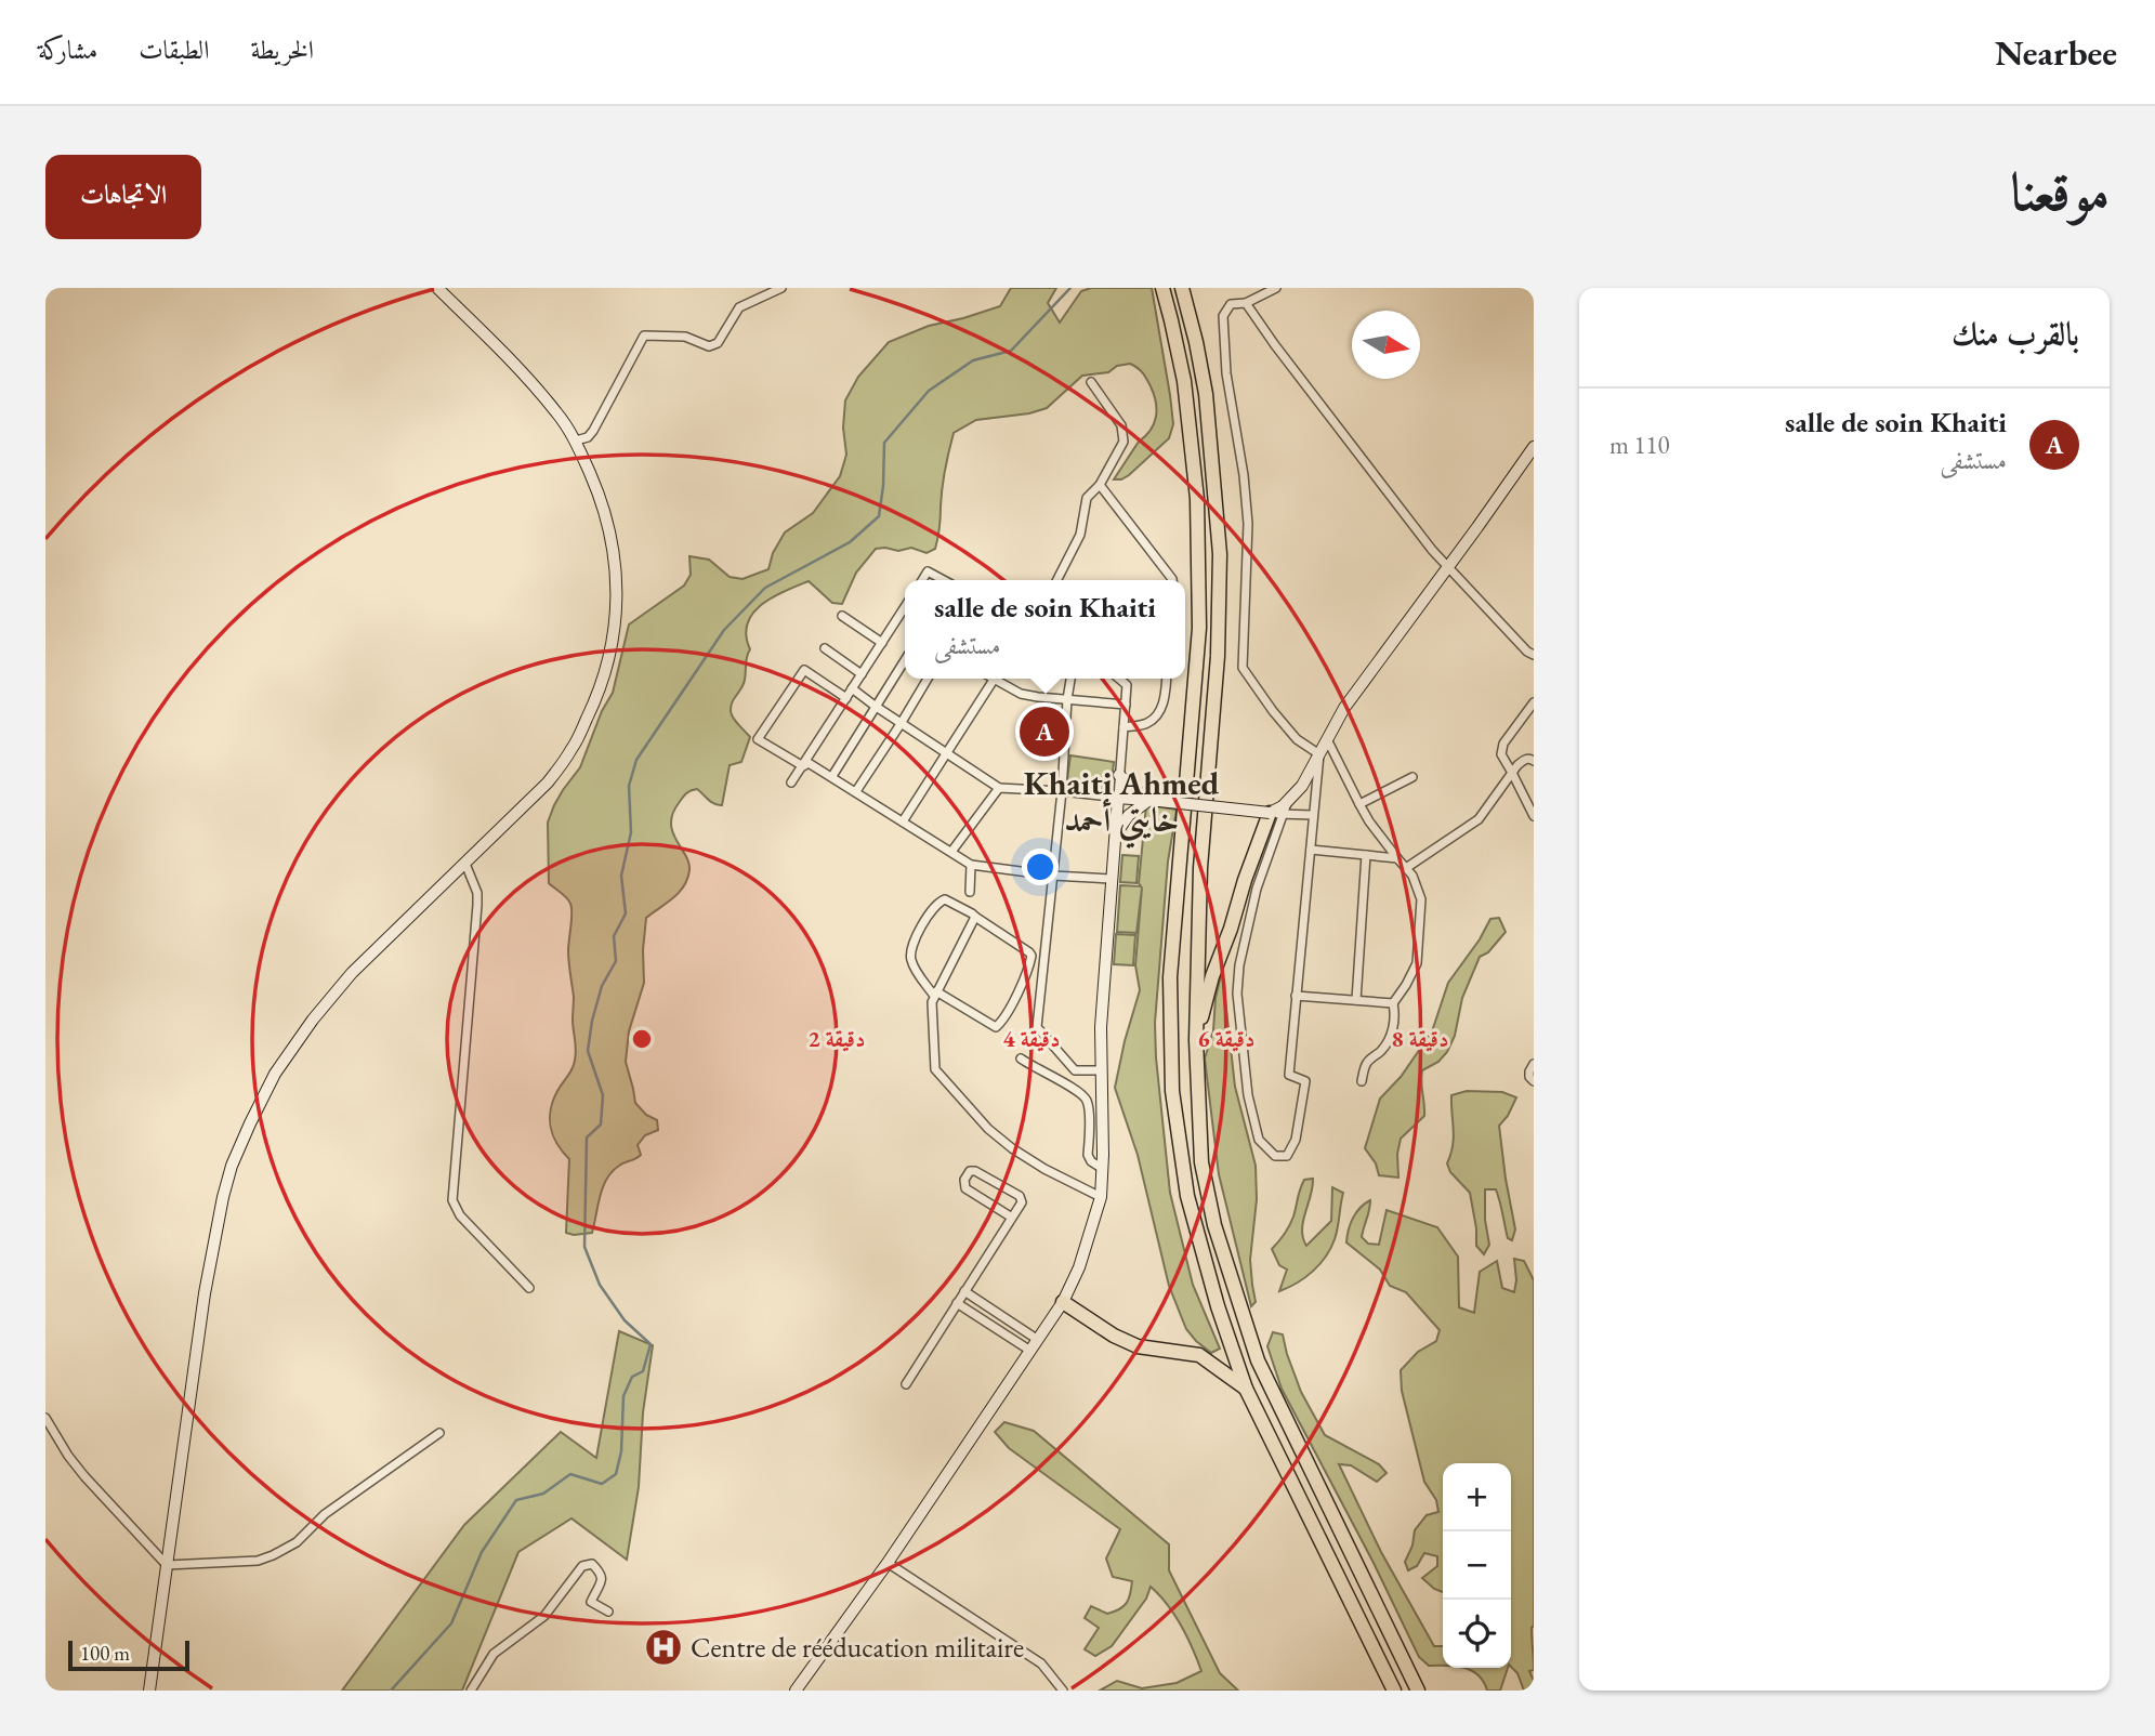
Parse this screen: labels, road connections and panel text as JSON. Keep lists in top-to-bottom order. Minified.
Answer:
{"districts":["Khaiti Ahmed خايتي أحمد"],"places":{"hospital":["Centre de rééducation militaire"]},"scale_bar":"100 m","north":"right","page":{"header":"Nearbee","nav":["الخريطة","الطبقات","مشاركة"],"title":"موقعنا","buttons":"الاتجاهات","heading":"بالقرب منك","list":[{"mark":"A","name":"salle de soin Khaiti","note":"مستشفى","value":"110 m"}],"popup":["salle de soin Khaiti","مستشفى"],"pins":"A","map_buttons":["+","−"],"scale":"100 m"},"rings":["2 دقيقة","4 دقيقة","6 دقيقة","8 دقيقة"]}
